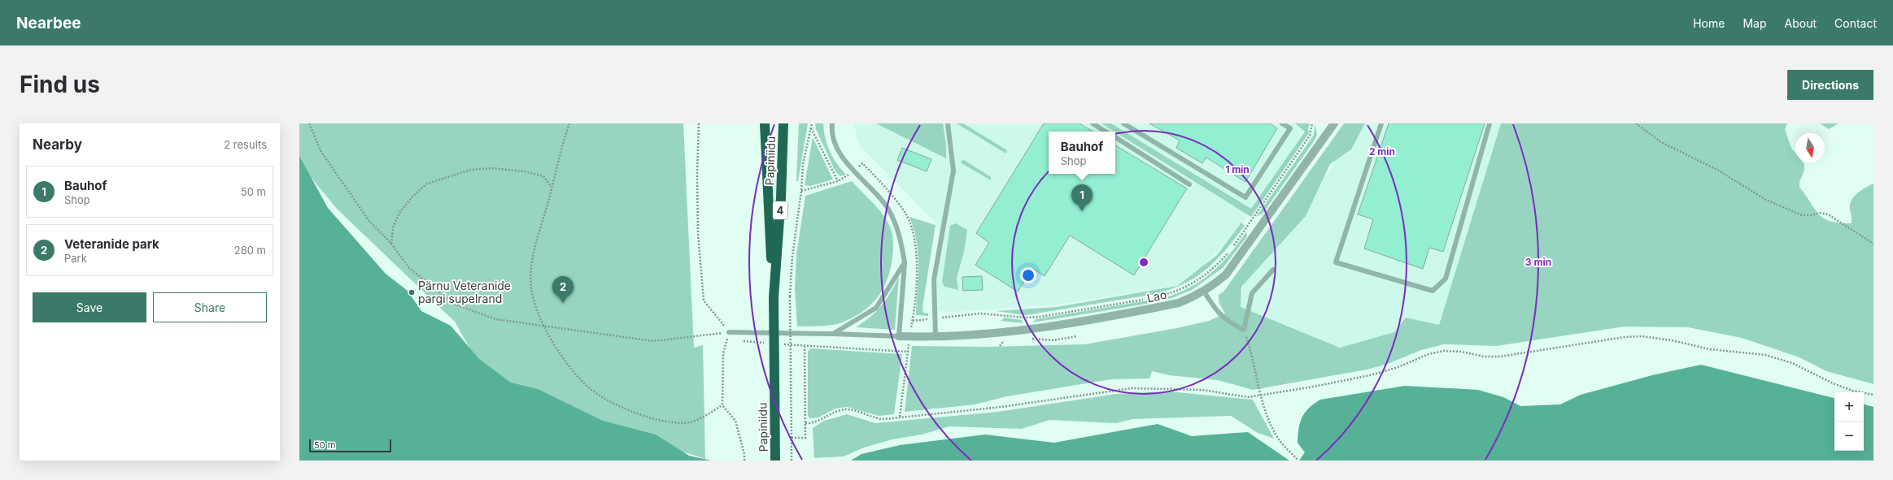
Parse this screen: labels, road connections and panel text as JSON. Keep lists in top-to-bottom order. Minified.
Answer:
{"streets":{"highway":["Papiniidu","4"],"street":["Lao"]},"places":["Pärnu Veteranide pargi supelrand"],"scale_bar":"50 m","north":"bottom","page":{"header":"Nearbee","nav":["Home","Map","About","Contact"],"buttons":["Directions",["Save","Share"]],"title":"Find us","heading":["Nearby","2 results"],"popup":["Bauhof","Shop"],"list":[{"mark":"1","name":"Bauhof","note":"Shop","value":"50 m"},{"mark":"2","name":"Veteranide park","note":"Park","value":"280 m"}],"pins":["1","2"],"map_buttons":["+","−"],"scale":"50 m"},"rings":["2 min","1 min","3 min"]}
